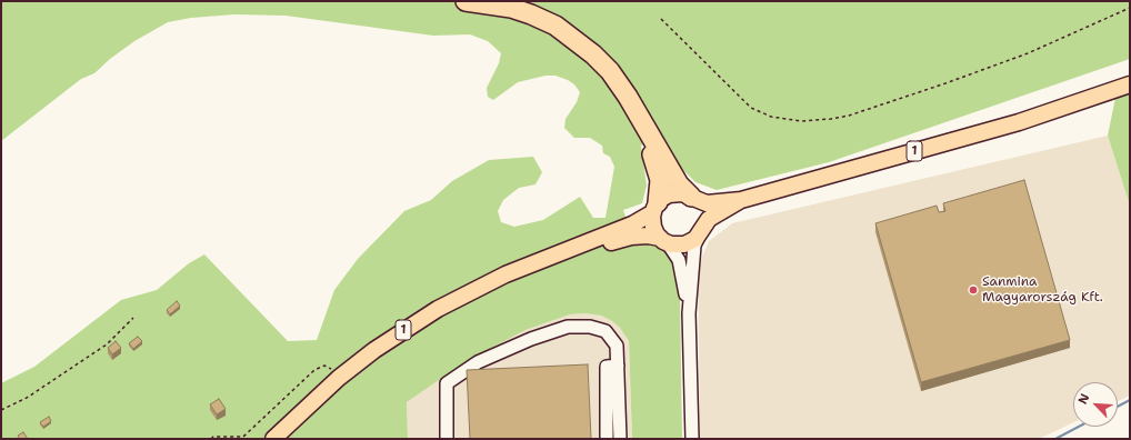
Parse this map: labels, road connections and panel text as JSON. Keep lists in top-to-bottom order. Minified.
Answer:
{"streets":{"main road":["1"]},"places":["Sanmina Magyarország Kft."],"north":"top left"}
